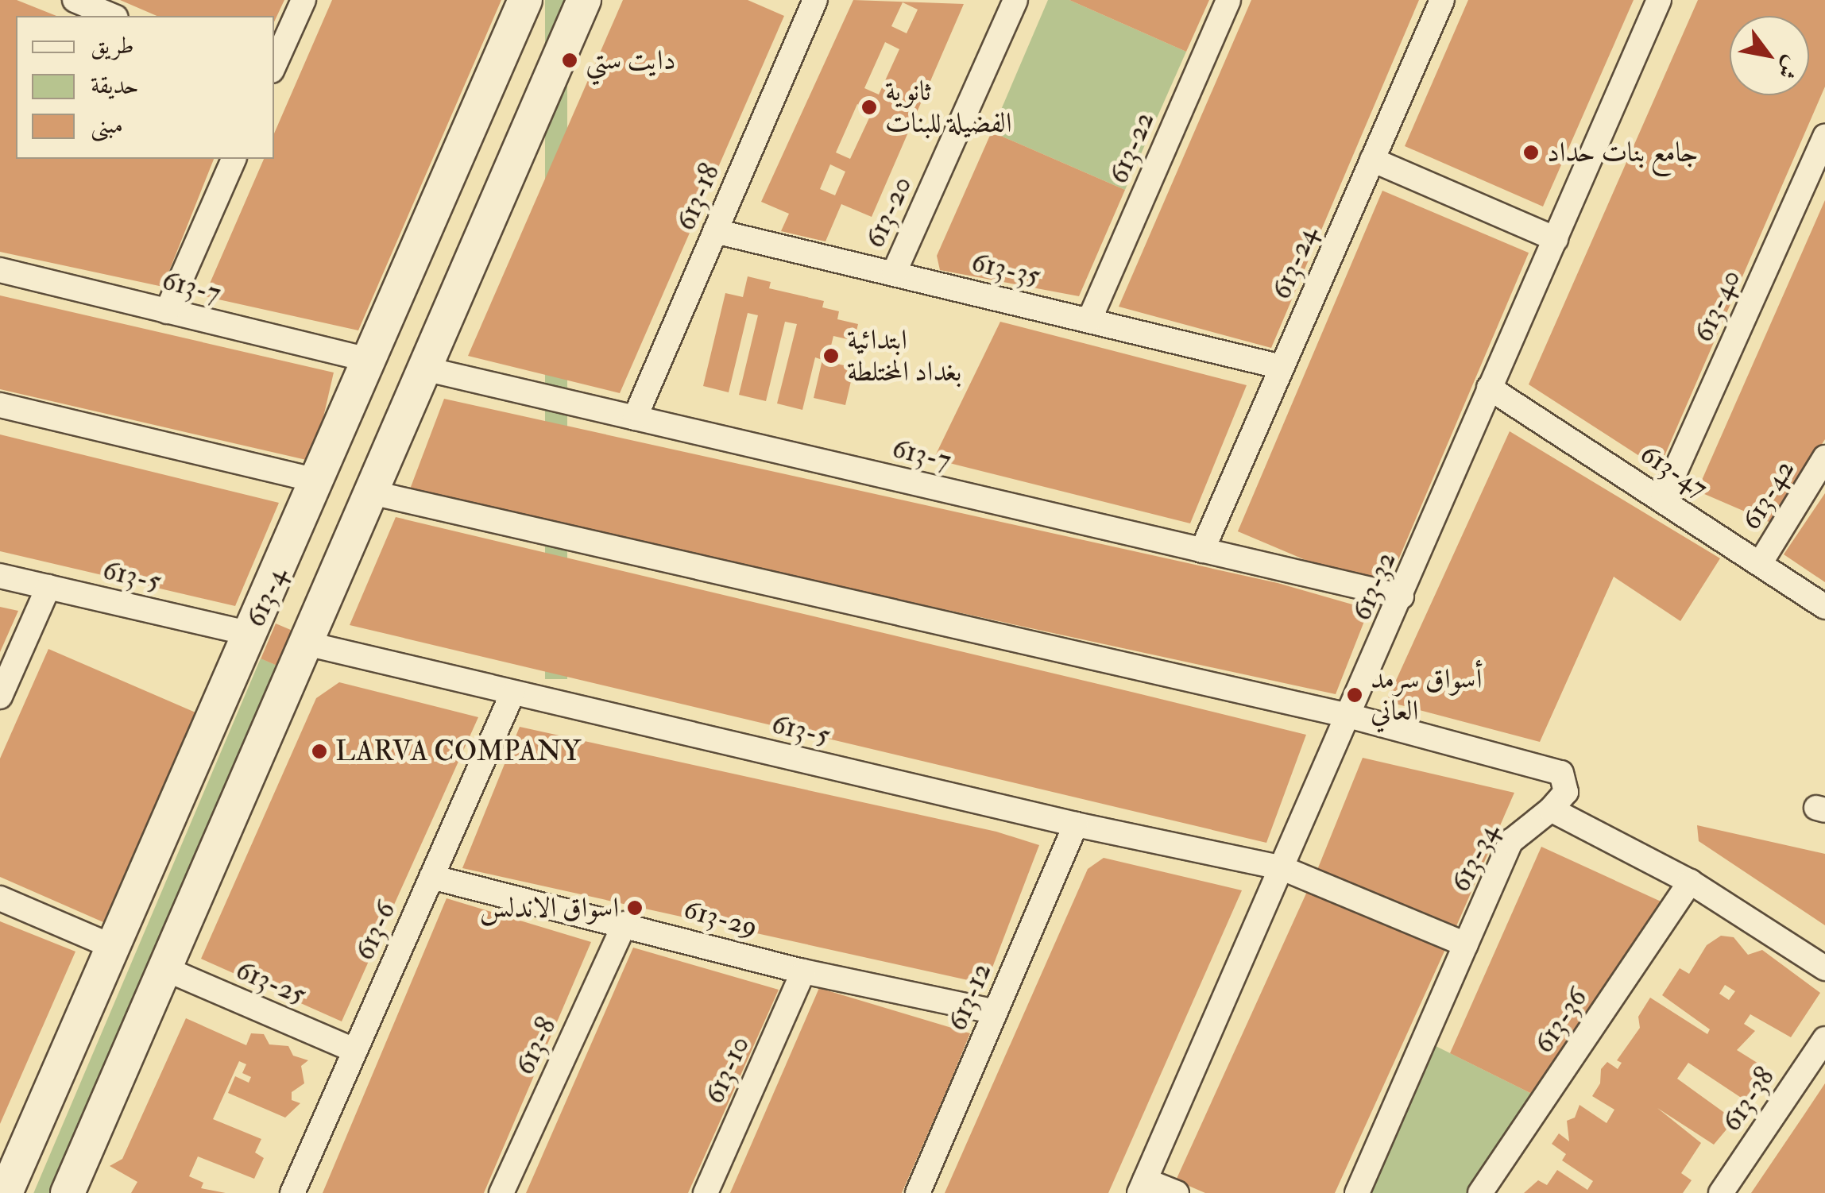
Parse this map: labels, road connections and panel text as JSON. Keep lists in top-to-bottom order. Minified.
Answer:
{"streets":{"street":["613-22","613-18","613-20","613-24","613-35","613-7","613-40","613-47","613-42","613-5","613-32","613-4","613-34","613-29","613-6","613-25","613-12","613-36","613-8","613-10","613-38"]},"crossings":[["613-22","613-35"],["613-18","613-35"],["613-18","613-7"],["613-20","613-35"],["613-24","613-35"],["613-24","613-7"],["613-7","613-32"],["613-7","613-4"],["613-40","613-47"],["613-47","613-42"],["613-47","613-32"],["613-5","613-32"],["613-5","613-4"],["613-5","613-34"],["613-5","613-6"],["613-5","613-12"],["613-4","613-25"],["613-29","613-6"],["613-29","613-12"],["613-29","613-8"],["613-29","613-10"],["613-6","613-25"]],"places":["دايت ستي","ثانوية الفضيلة للبنات","جامع بنات حداد","ابتدائية بغداد المختلطة","أسواق سرمد العاني","LARVA COMPANY","اسواق الاندلس"],"legend":["طريق","حديقة","مبنى"],"north":"bottom right"}
